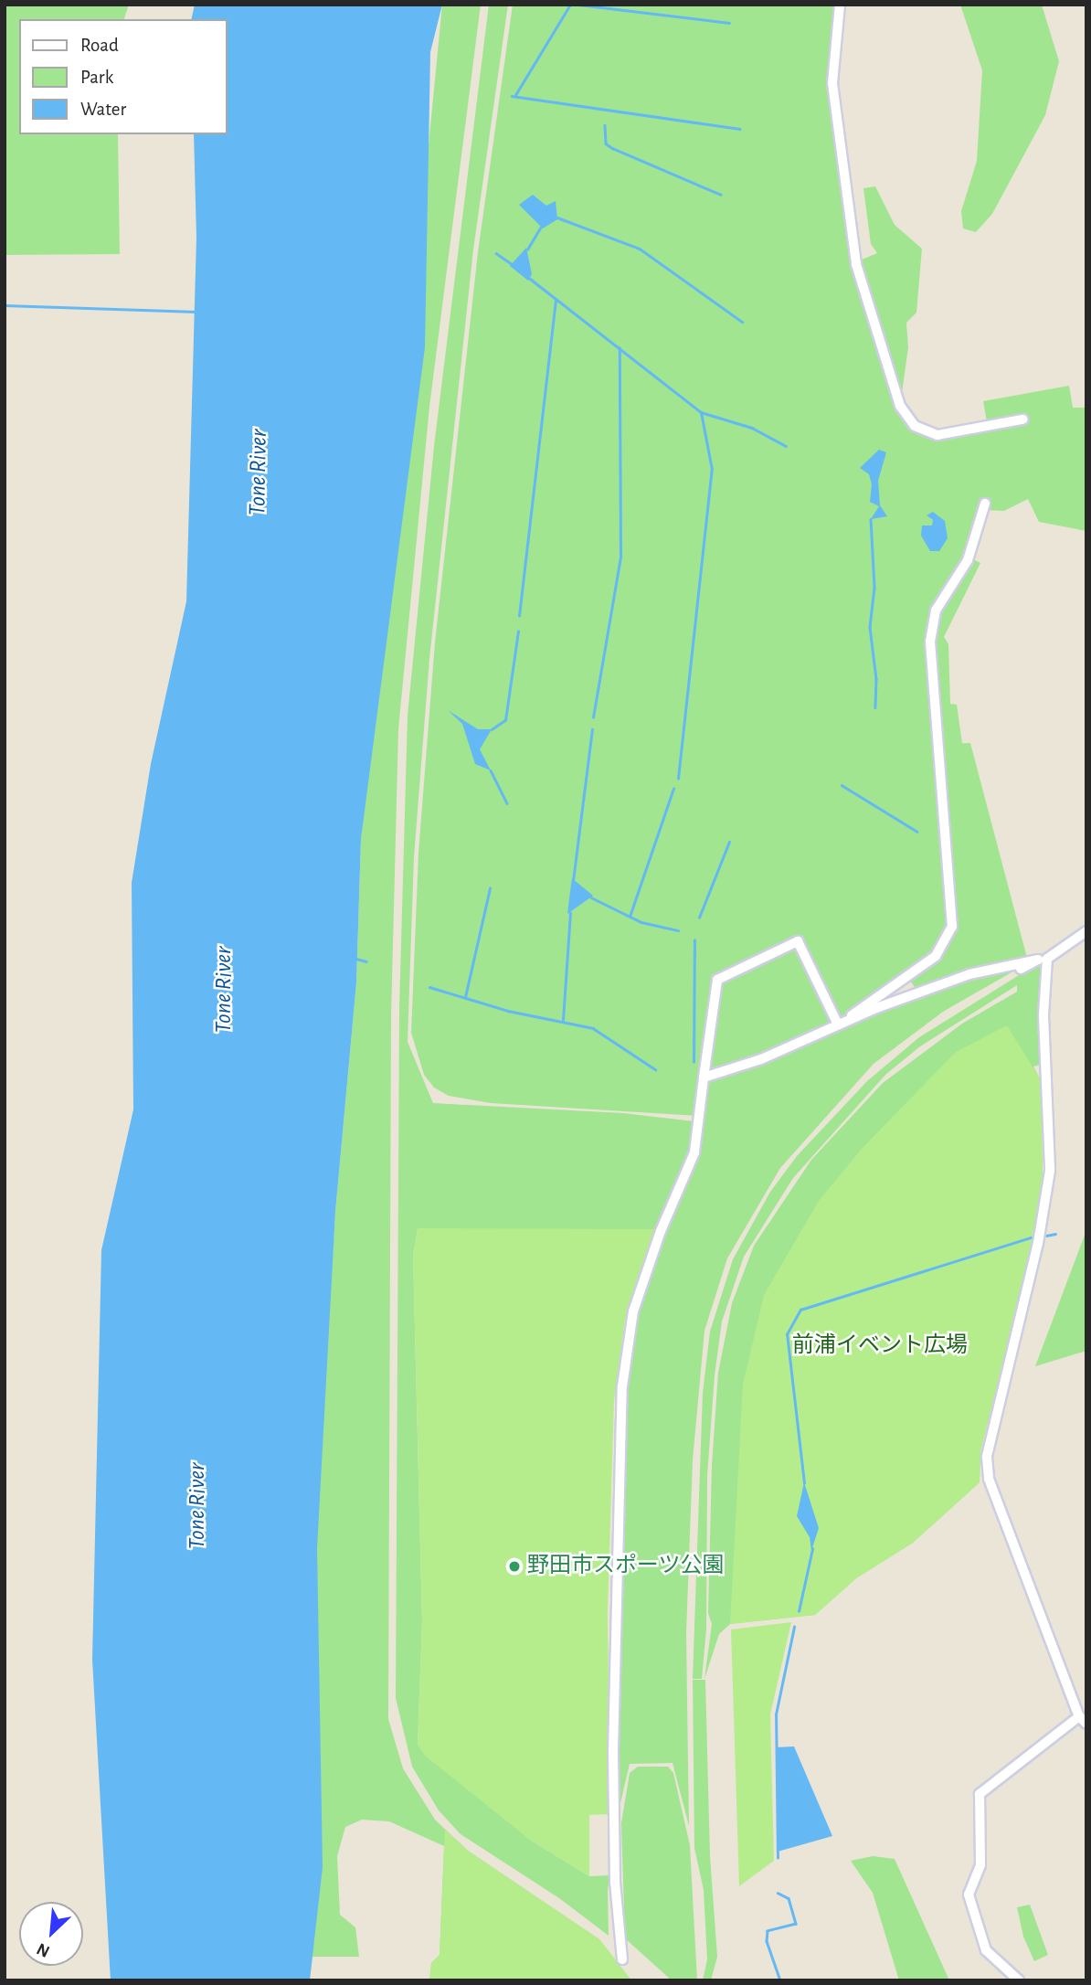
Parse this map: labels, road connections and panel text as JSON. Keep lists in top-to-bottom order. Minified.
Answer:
{"water":["Tone River"],"parks":["前浦イベント広場"],"places":["野田市スポーツ公園"],"legend":["Road","Park","Water"],"north":"bottom left"}
